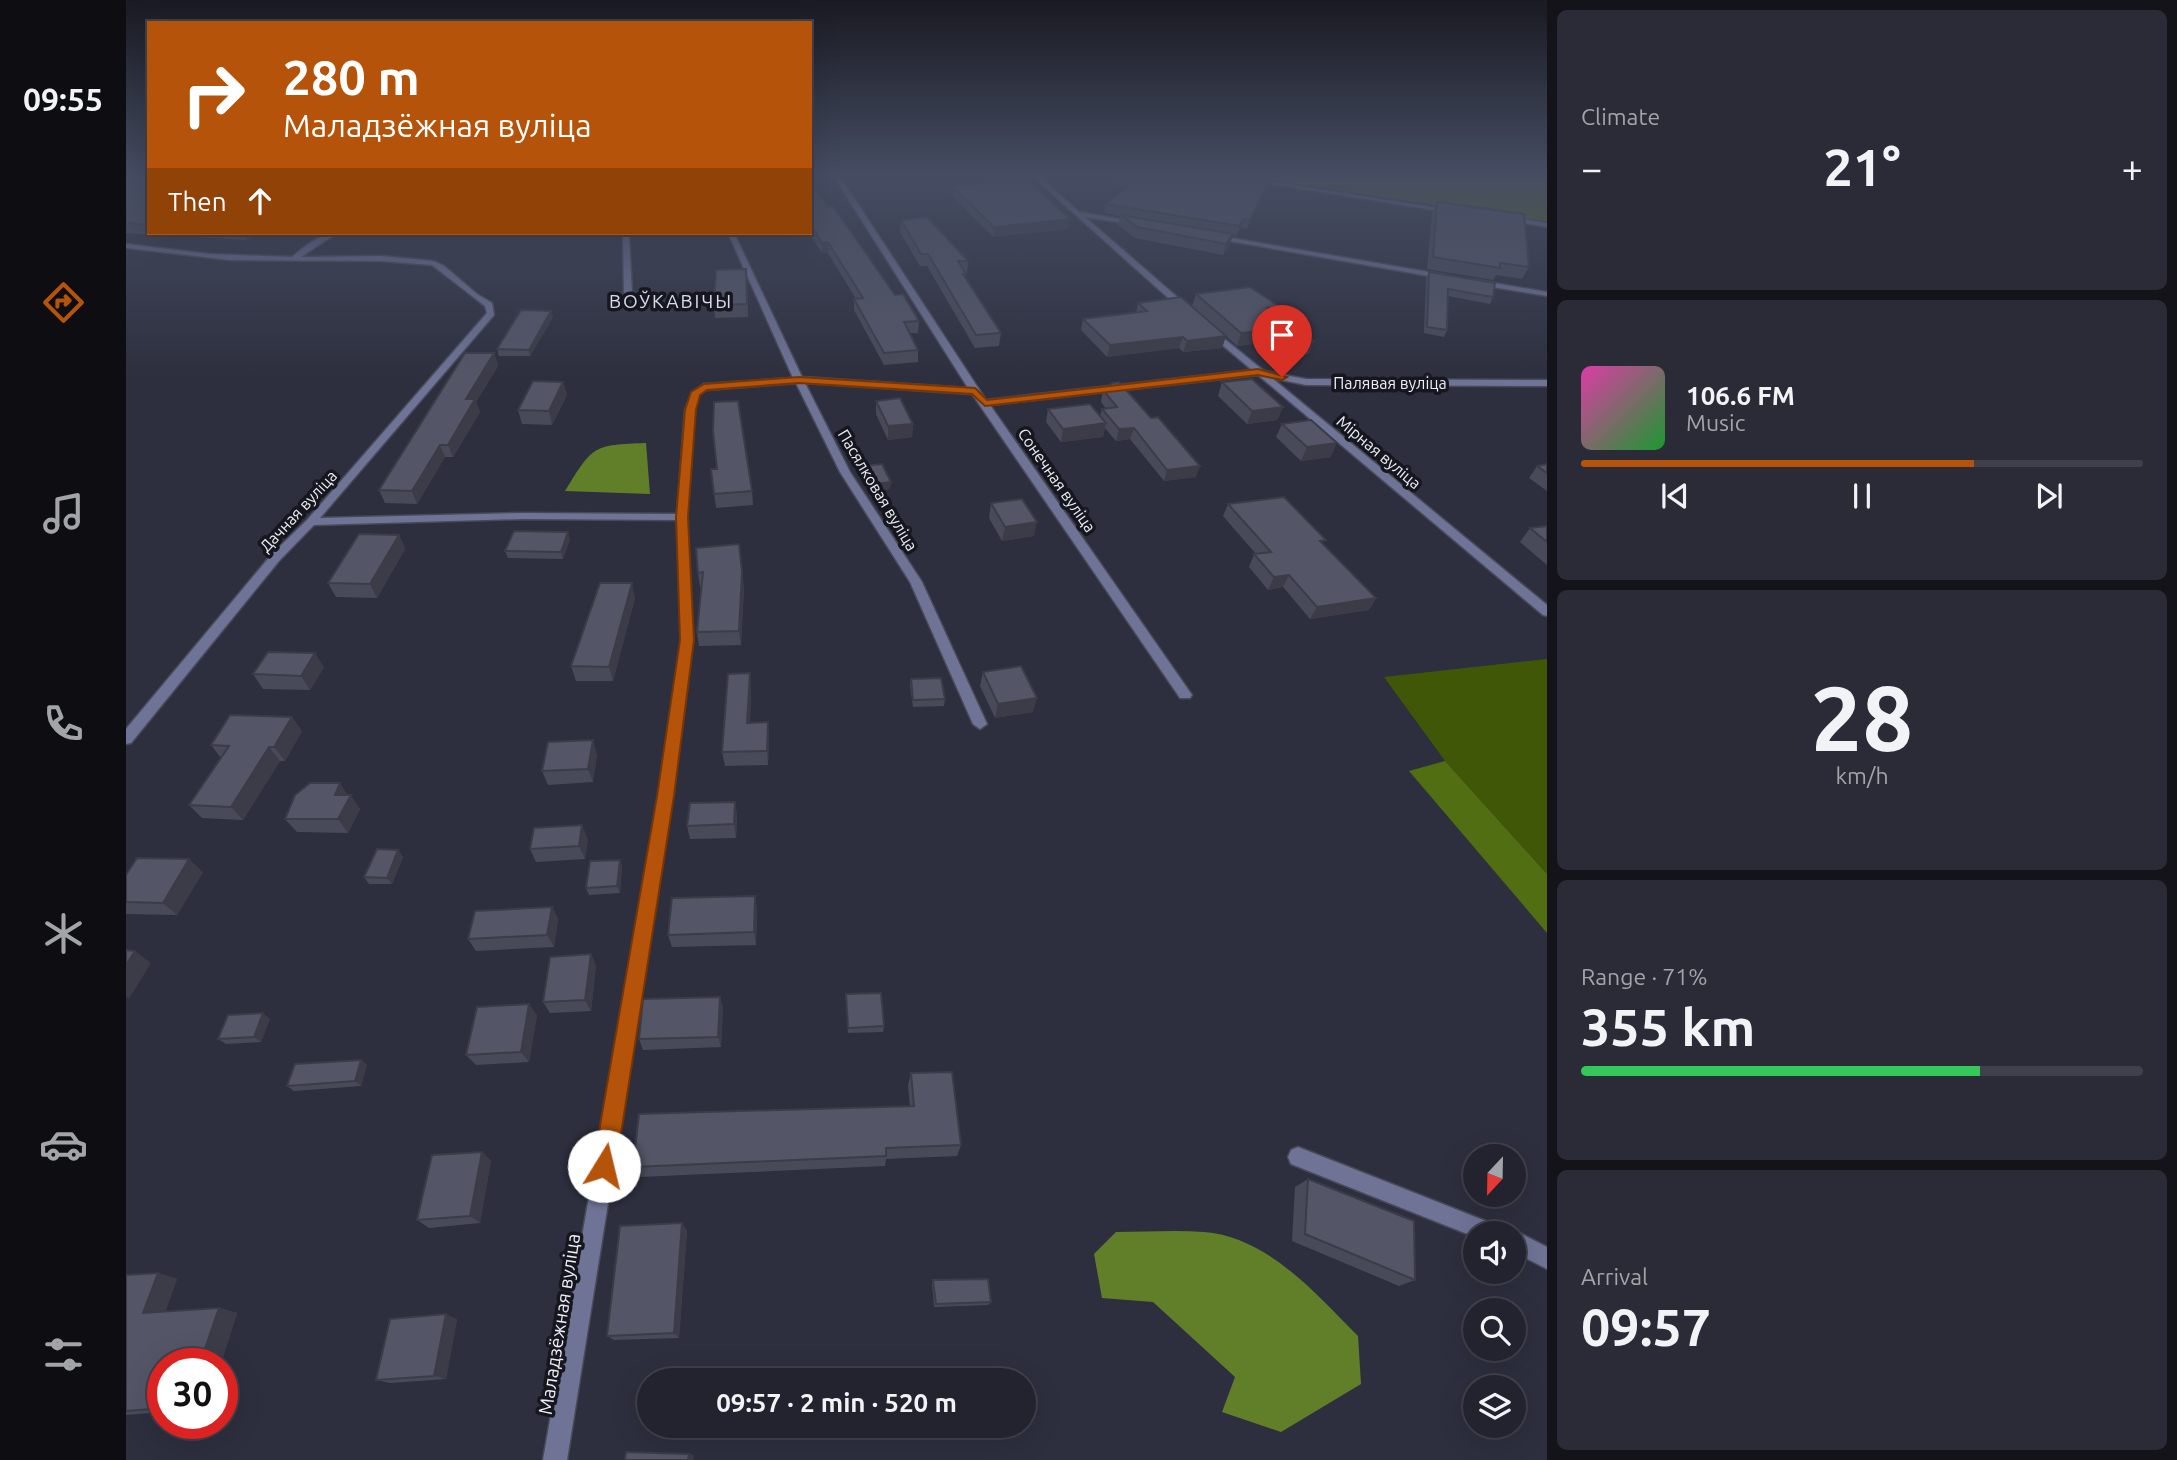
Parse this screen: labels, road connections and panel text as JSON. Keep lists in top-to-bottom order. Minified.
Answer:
{"streets":{"street":["Палявая вуліца","Мірная вуліца","Сонечная вуліца","Пасялковая вуліца","Дачная вуліца","Маладзёжная вуліца"]},"crossings":[["Палявая вуліца","Мірная вуліца"],["Палявая вуліца","Сонечная вуліца"],["Палявая вуліца","Маладзёжная вуліца"],["Сонечная вуліца","Маладзёжная вуліца"],["Пасялковая вуліца","Маладзёжная вуліца"]],"districts":["ВОЎКАВІЧЫ"],"north":"bottom","page":{"tabs":"09:55","tile":["Climate",["28","km/h"],["Range · 71%","355 km"],["Arrival","09:57"]],"turn":["280 m","Маладзёжная вуліца"],"heat":["−","21°","+"],"then":"Then","song":["106.6 FM","Music"],"limit":"30","trip":"09:57 · 2 min · 520 m"}}
